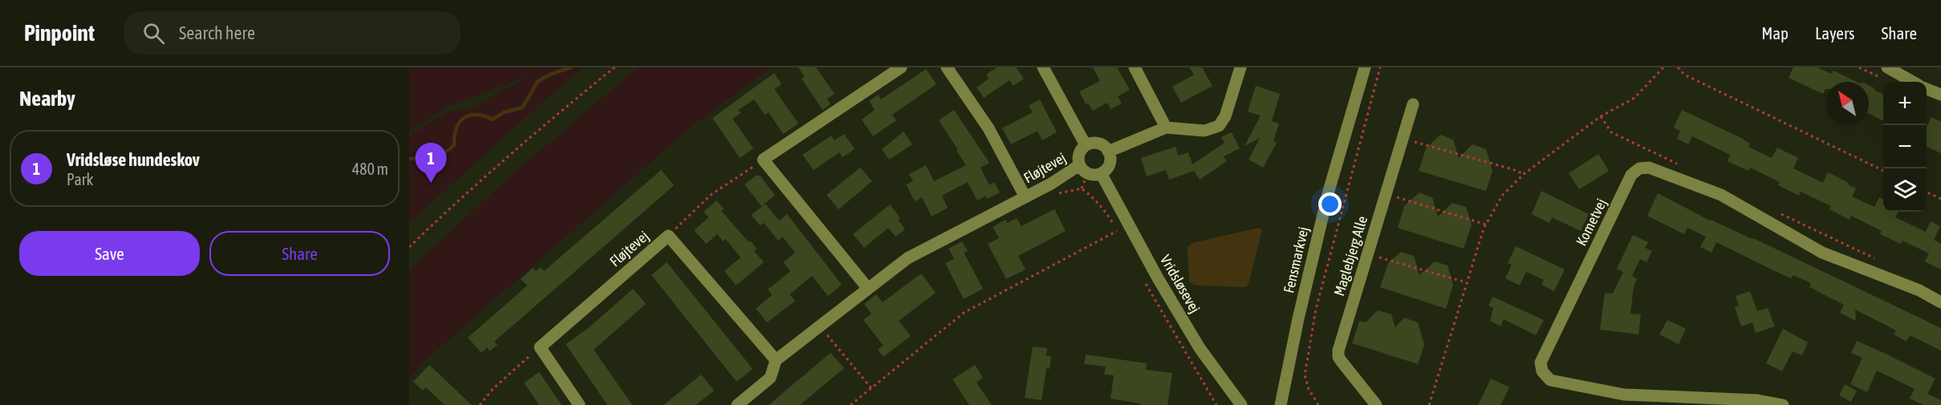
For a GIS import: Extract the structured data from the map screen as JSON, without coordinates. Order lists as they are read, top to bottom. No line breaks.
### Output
{"streets":{"street":["Fløjtevej","Kometvej","Maglebjerg Alle","Fensmarkvej","Vridsløsevej"]},"crossings":[["Fløjtevej","Vridsløsevej"]],"north":"top left","page":{"header":"Pinpoint","search":"Search here","nav":["Map","Layers","Share"],"heading":"Nearby","map_buttons":["+","−"],"list":[{"mark":"1","name":"Vridsløse hundeskov","note":"Park","value":"480 m"}],"pins":"1","buttons":["Save","Share"]}}
